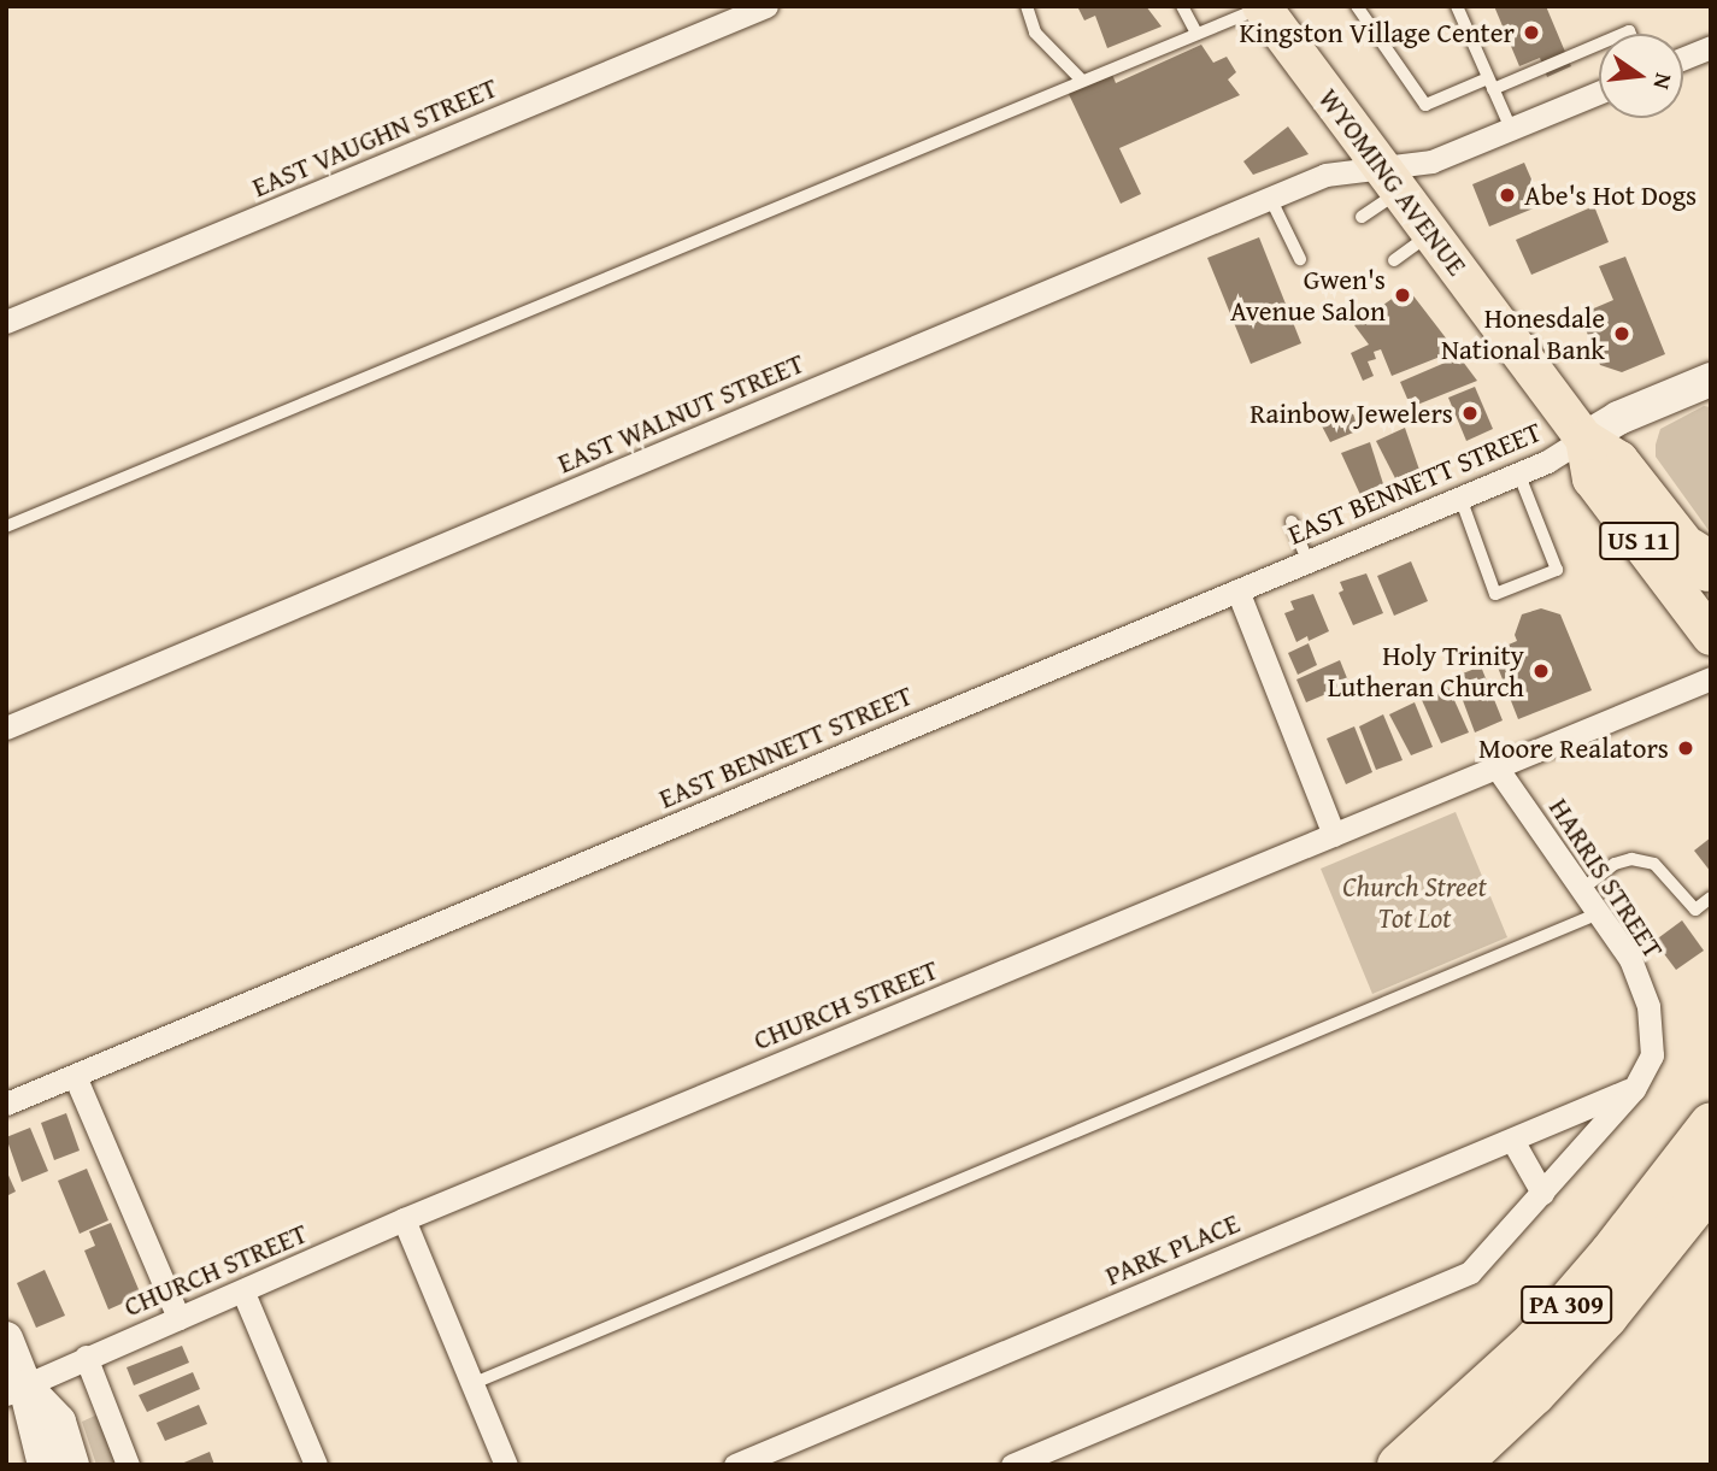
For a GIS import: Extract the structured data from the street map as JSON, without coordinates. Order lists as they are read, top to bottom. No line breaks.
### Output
{"streets":{"highway":["PA 309"],"main road":["WYOMING AVENUE","US 11"],"street":["EAST VAUGHN STREET","EAST WALNUT STREET","EAST BENNETT STREET","HARRIS STREET","CHURCH STREET","PARK PLACE"]},"crossings":[["WYOMING AVENUE","EAST WALNUT STREET"],["WYOMING AVENUE","EAST BENNETT STREET"],["HARRIS STREET","CHURCH STREET"],["HARRIS STREET","PARK PLACE"]],"parks":["Church Street Tot Lot"],"places":["Kingston Village Center","Abe's Hot Dogs","Gwen's Avenue Salon","Honesdale National Bank","Rainbow Jewelers","Holy Trinity Lutheran Church","Moore Realators"],"north":"right"}
